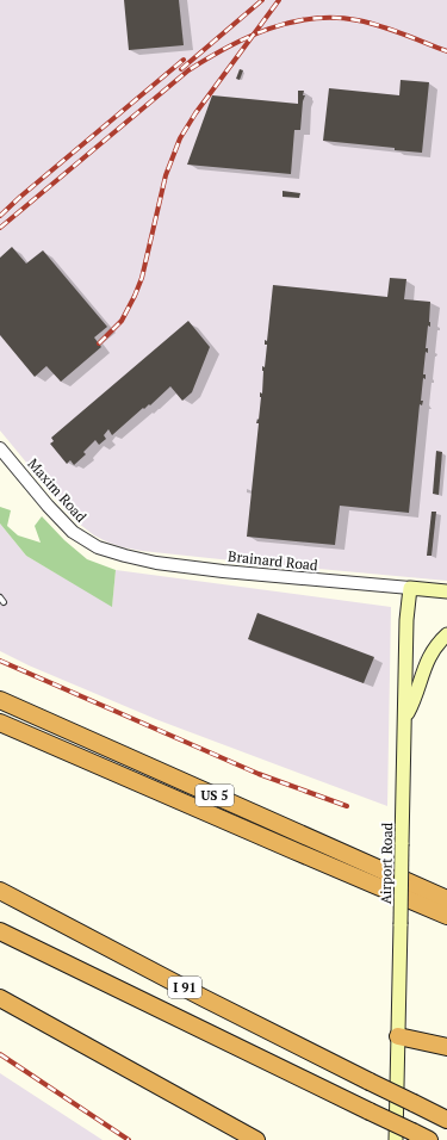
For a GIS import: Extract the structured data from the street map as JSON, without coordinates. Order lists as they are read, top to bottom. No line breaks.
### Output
{"streets":{"highway":["US 5","I 91"],"main road":["Brainard Road","Airport Road"],"street":["Maxim Road"]},"crossings":[["Maxim Road","Brainard Road"],["Brainard Road","Airport Road"]]}
